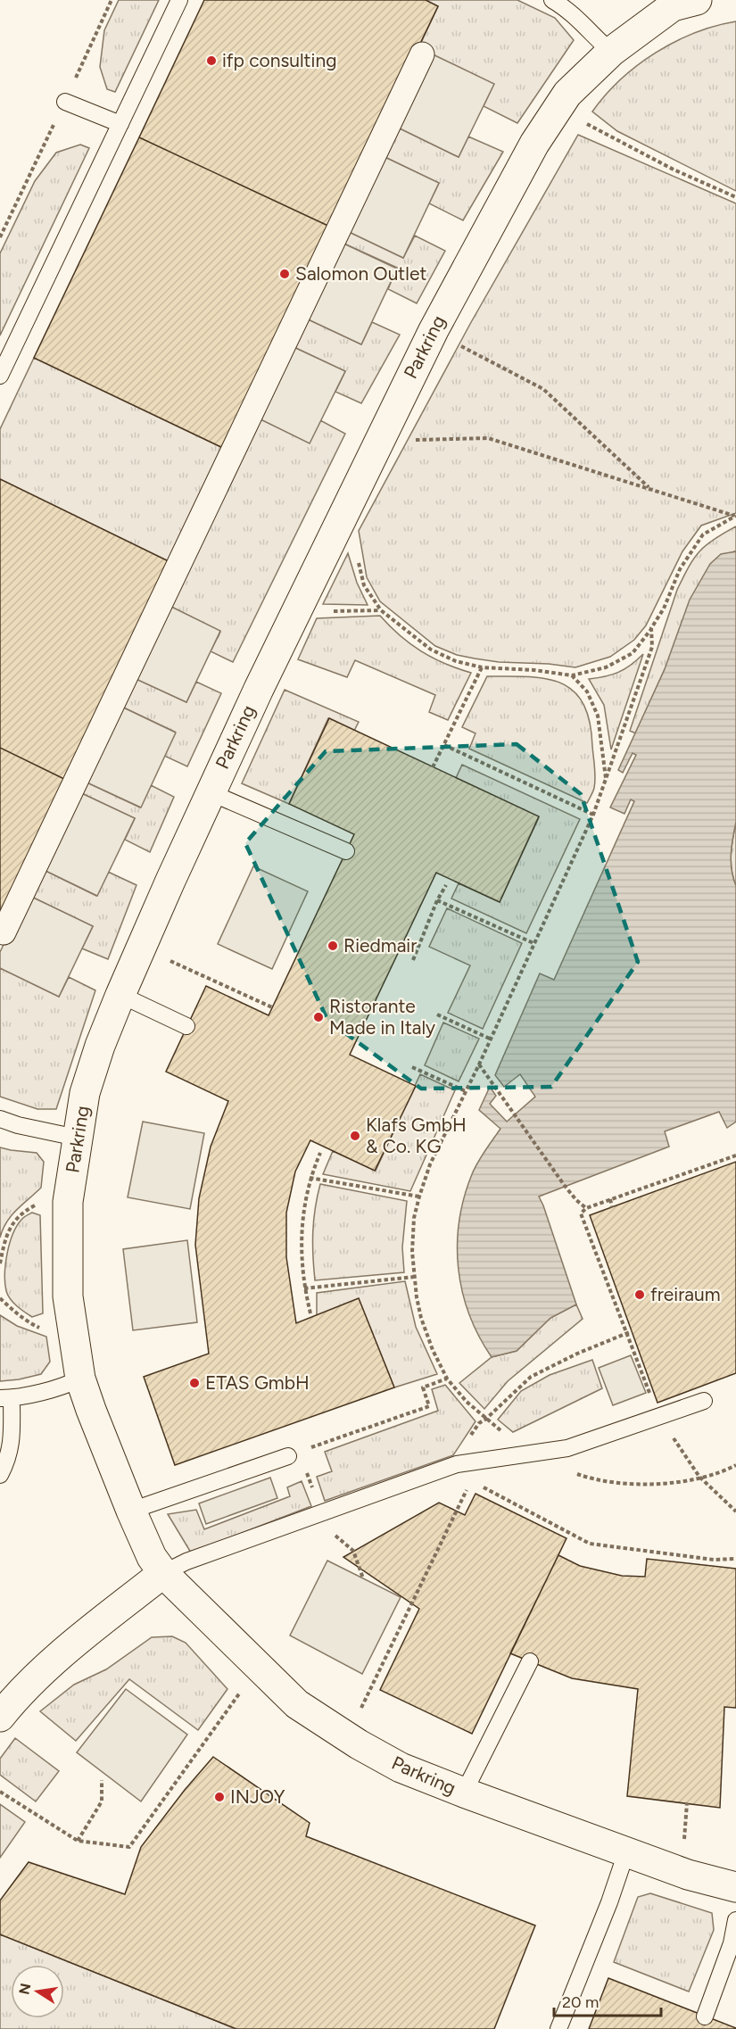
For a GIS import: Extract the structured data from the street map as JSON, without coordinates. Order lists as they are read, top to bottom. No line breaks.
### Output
{"streets":{"street":["Parkring"]},"places":["ifp consulting","Salomon Outlet","Riedmair","Ristorante Made in Italy","Klafs GmbH & Co. KG","freiraum","ETAS GmbH","INJOY"],"scale_bar":"20 m","north":"left"}
